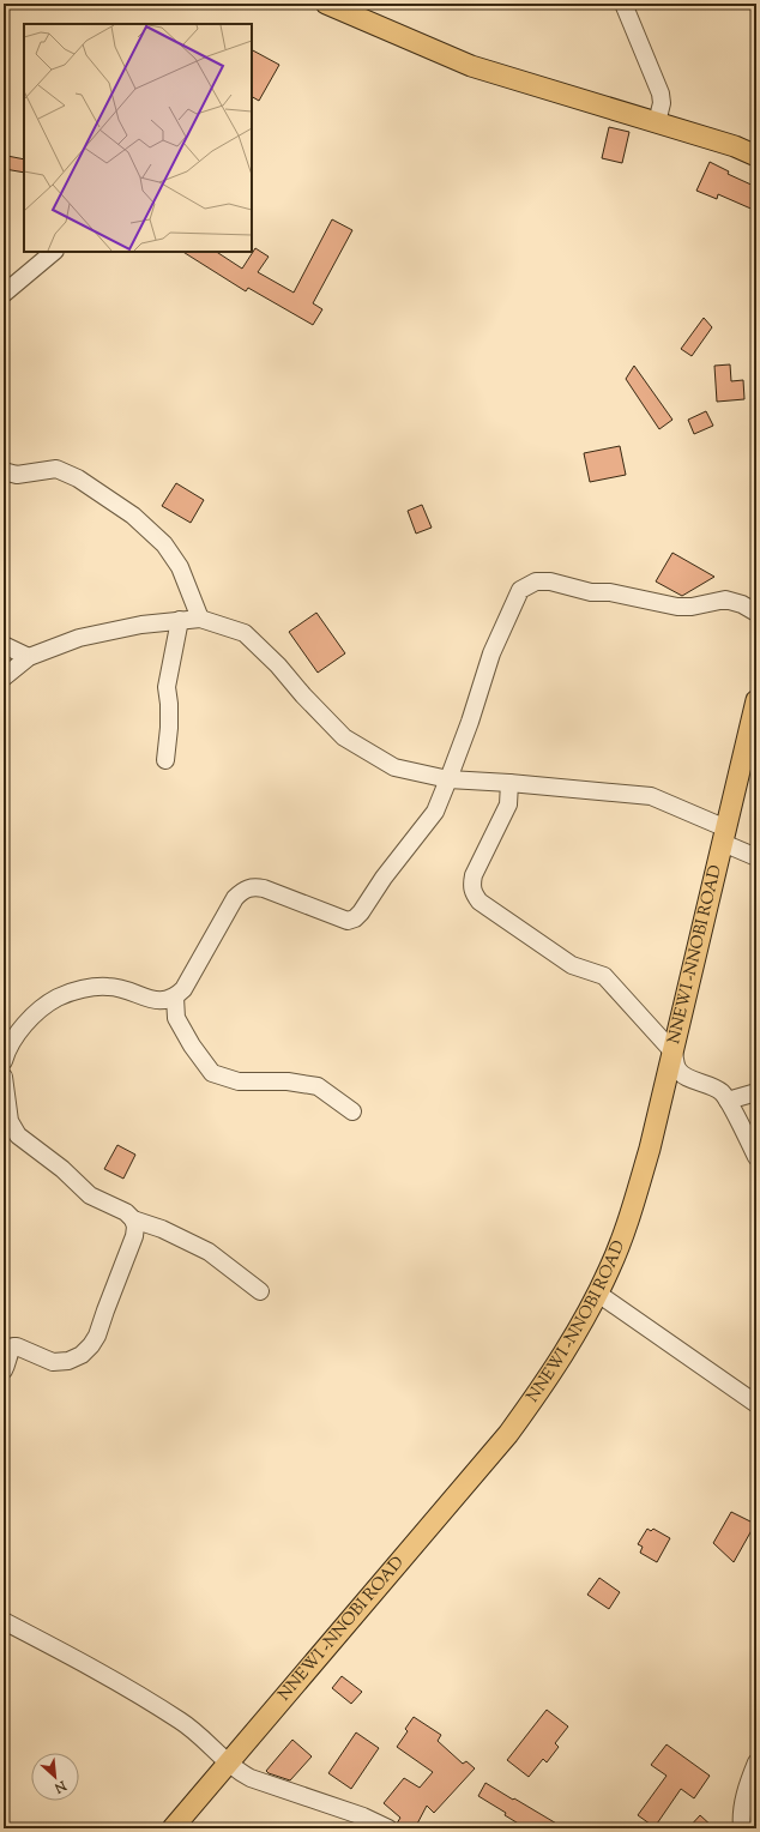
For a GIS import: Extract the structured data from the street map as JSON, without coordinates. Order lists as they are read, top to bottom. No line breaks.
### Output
{"streets":{"main road":["NNEWI -NNOBI ROAD"]},"north":"bottom right"}
